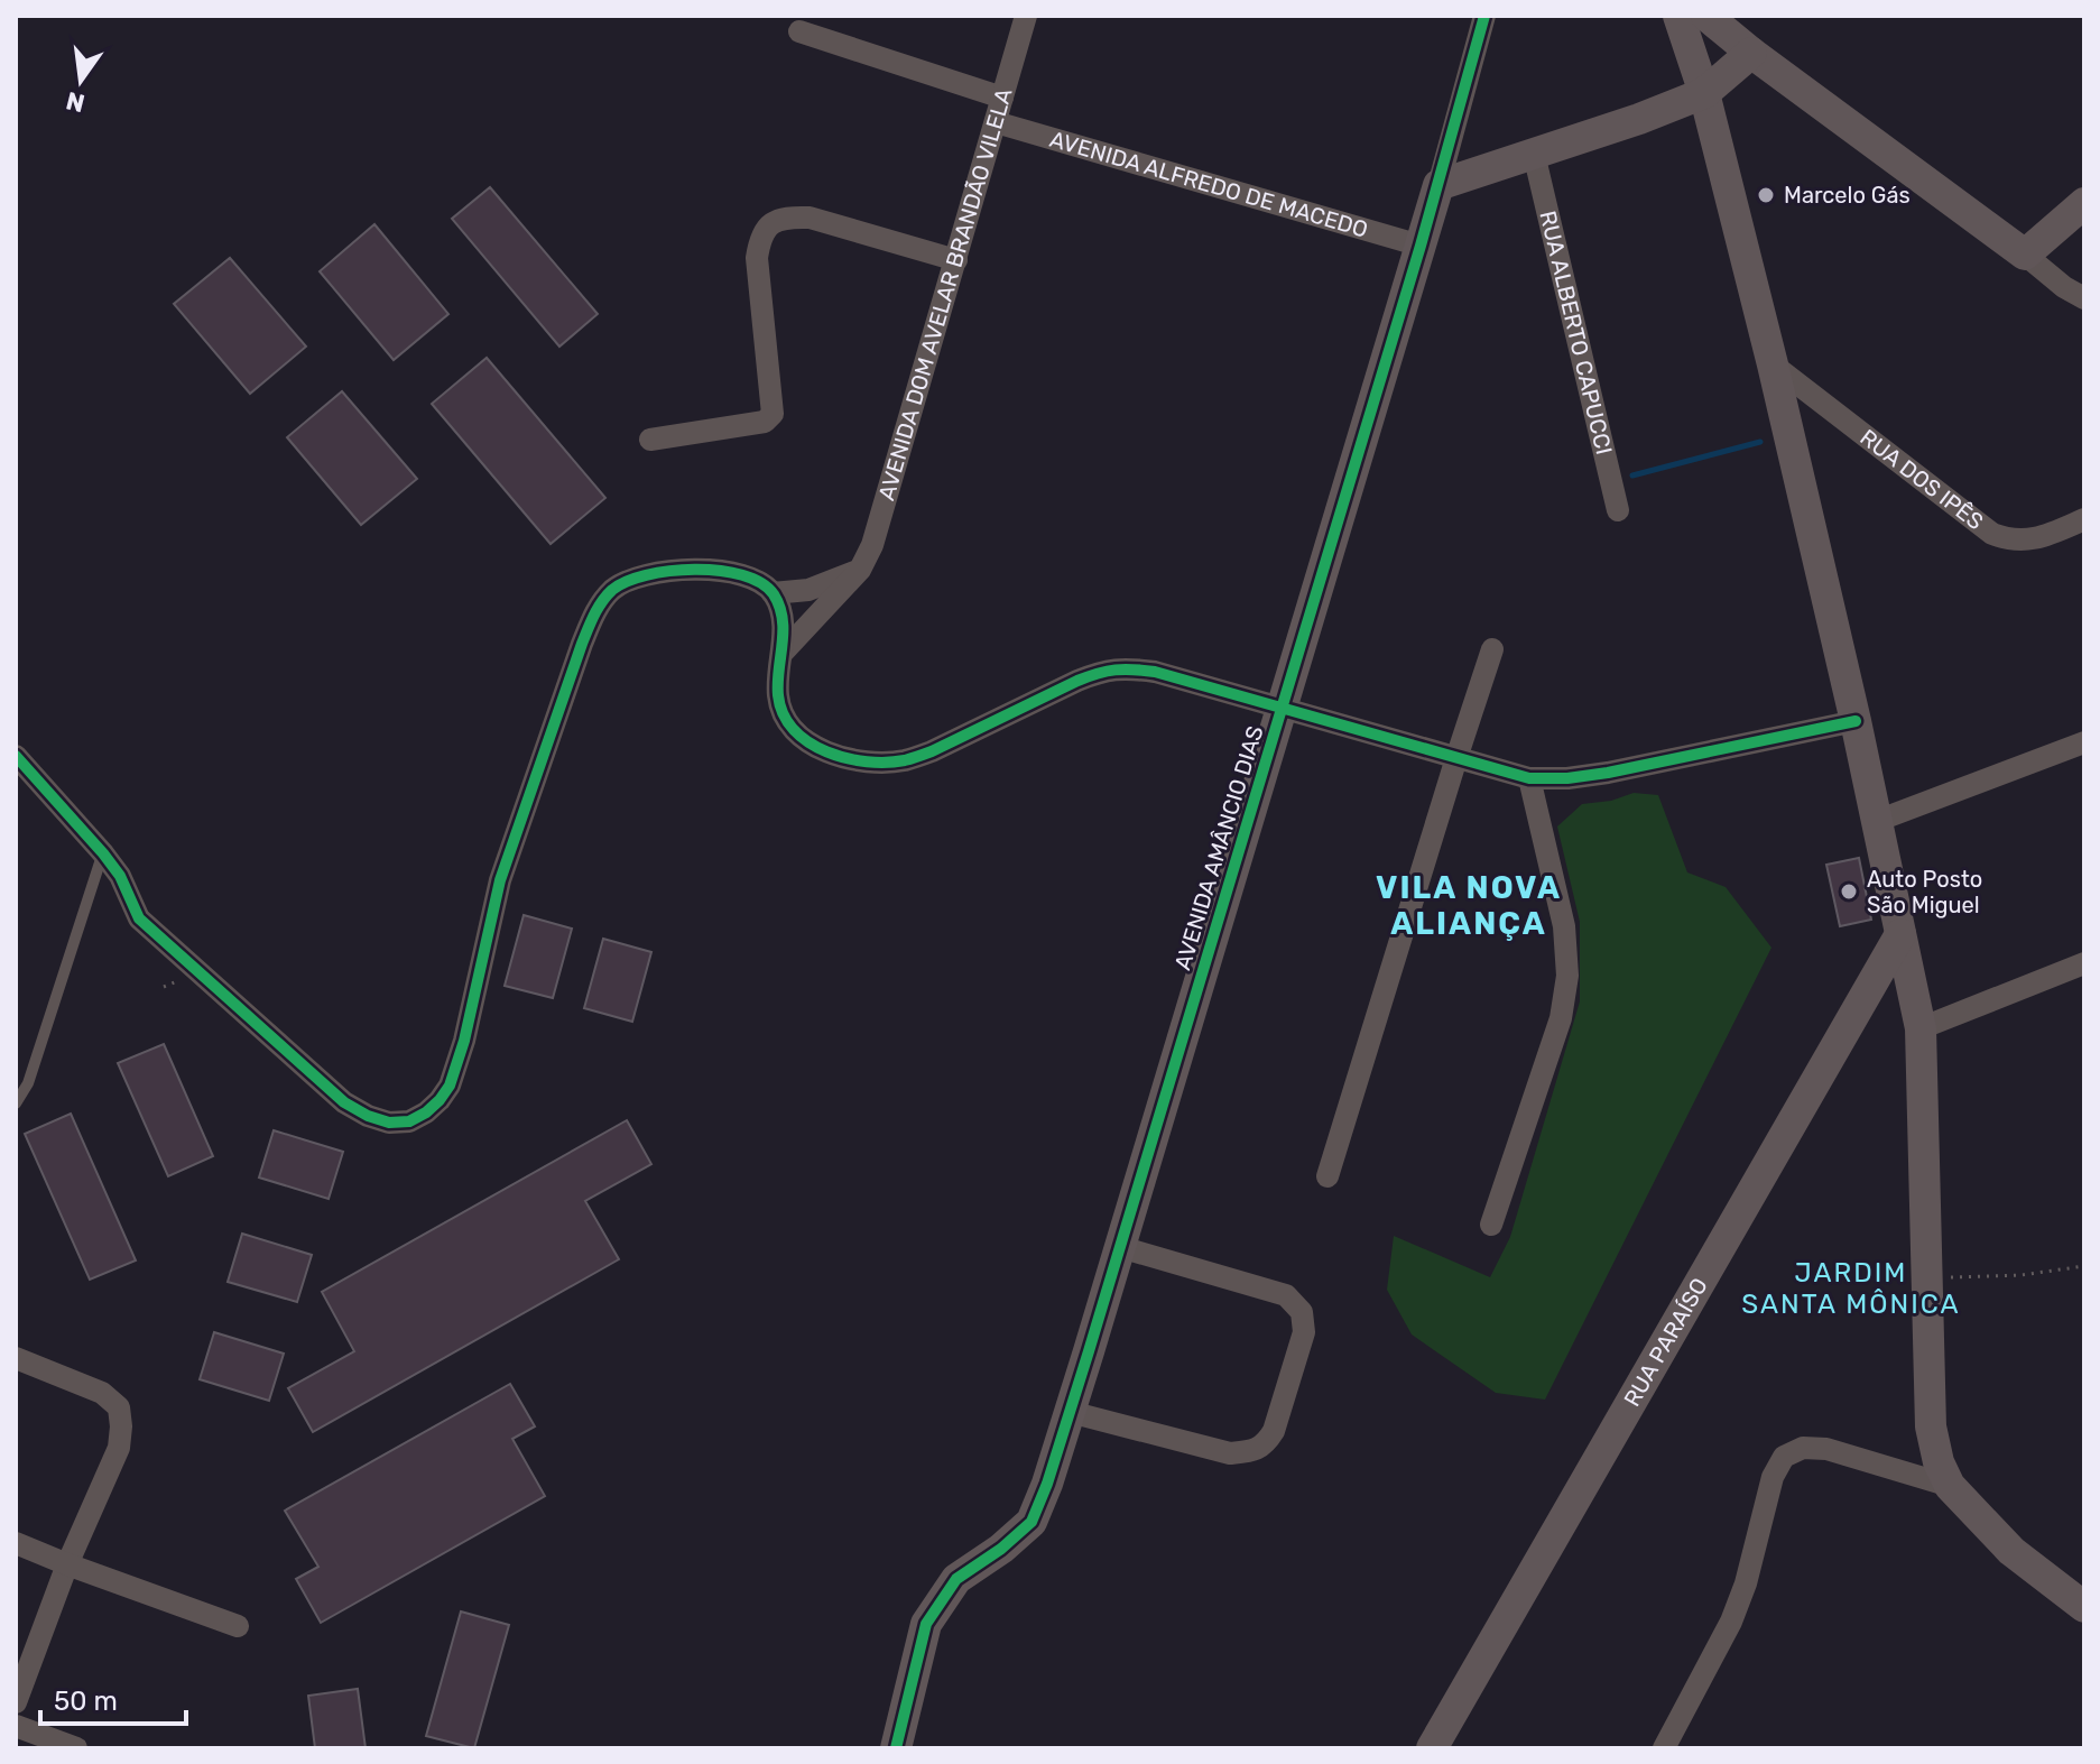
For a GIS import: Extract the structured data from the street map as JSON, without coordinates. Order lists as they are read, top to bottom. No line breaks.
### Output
{"streets":{"street":["AVENIDA ALFREDO DE MACEDO","AVENIDA DOM AVELAR BRANDÃO VILELA","RUA ALBERTO CAPUCCI","RUA DOS IPÊS","AVENIDA AMÂNCIO DIAS","RUA PARAÍSO"]},"crossings":[["AVENIDA ALFREDO DE MACEDO","AVENIDA DOM AVELAR BRANDÃO VILELA"],["AVENIDA ALFREDO DE MACEDO","AVENIDA AMÂNCIO DIAS"]],"districts":["VILA NOVA ALIANÇA","JARDIM SANTA MÔNICA"],"places":["Marcelo Gás","Auto Posto São Miguel"],"scale_bar":"50 m","north":"bottom"}
